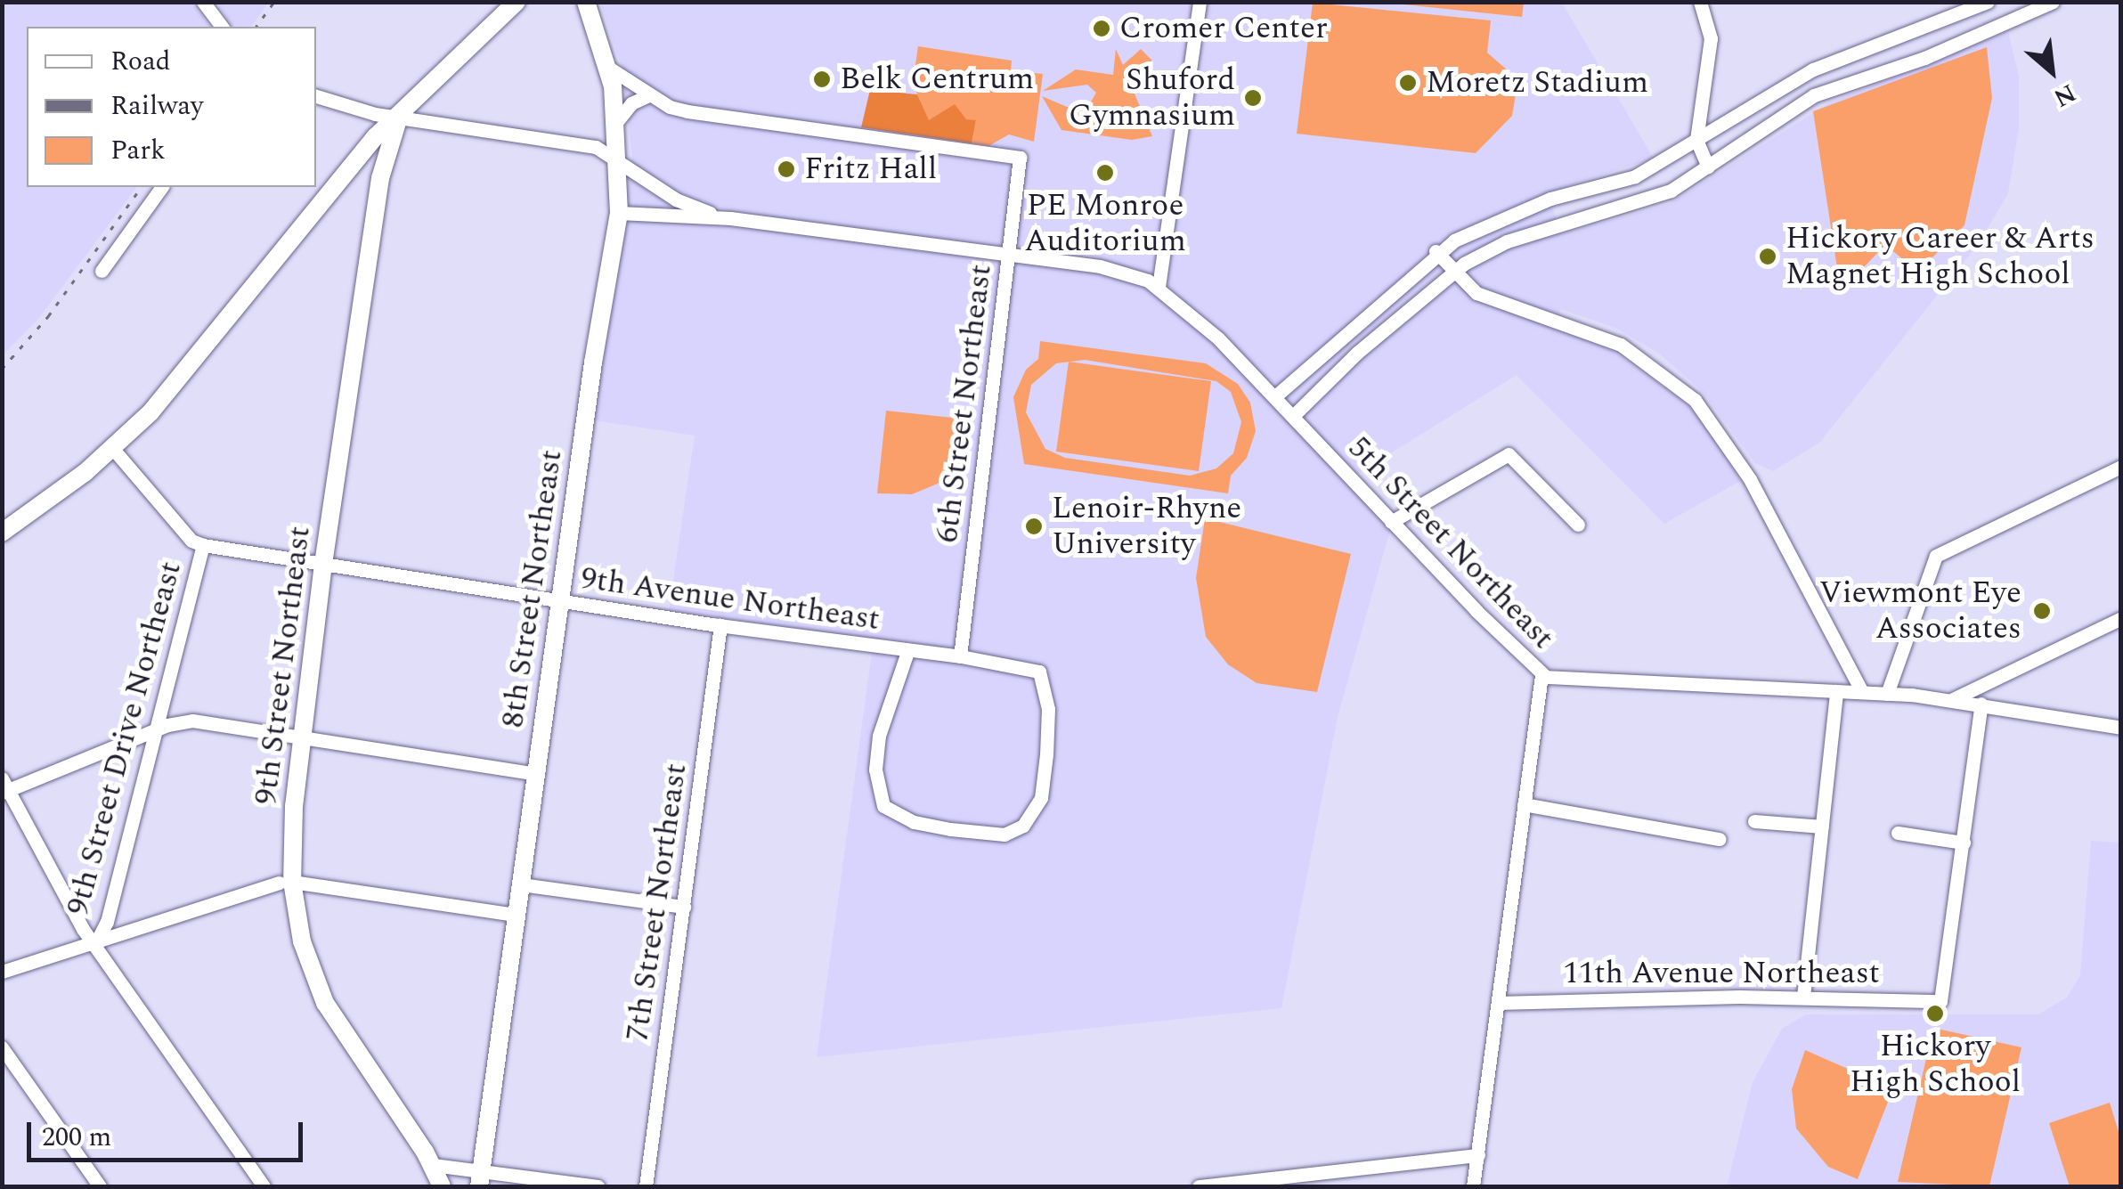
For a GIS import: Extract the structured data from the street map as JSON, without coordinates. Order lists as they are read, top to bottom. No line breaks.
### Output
{"streets":{"main road":["8th Street Northeast","9th Street Northeast"],"street":["6th Street Northeast","5th Street Northeast","9th Avenue Northeast","9th Street Drive Northeast","7th Street Northeast","11th Avenue Northeast"]},"crossings":[["6th Street Northeast","9th Avenue Northeast"],["5th Street Northeast","11th Avenue Northeast"],["8th Street Northeast","9th Avenue Northeast"],["9th Avenue Northeast","9th Street Northeast"],["9th Avenue Northeast","9th Street Drive Northeast"],["9th Avenue Northeast","7th Street Northeast"]],"places":["Cromer Center","Belk Centrum","Moretz Stadium","Shuford Gymnasium","Fritz Hall","PE Monroe Auditorium","Hickory Career & Arts Magnet High School","Lenoir-Rhyne University","Viewmont Eye Associates","Hickory High School"],"legend":["Road","Railway","Park"],"scale_bar":"200 m","north":"bottom right"}
